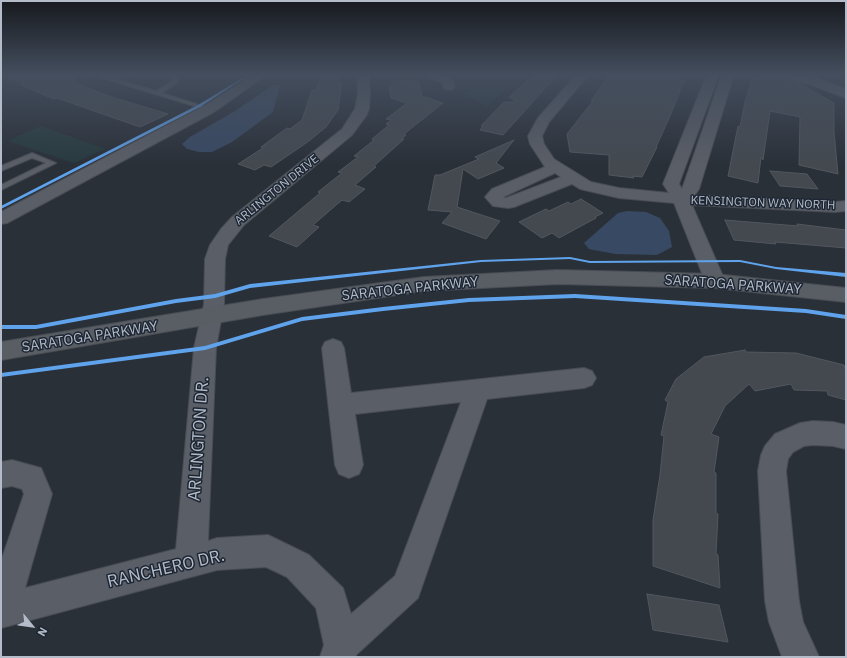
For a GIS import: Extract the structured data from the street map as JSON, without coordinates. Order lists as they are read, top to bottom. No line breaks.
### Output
{"streets":{"street":["ARLINGTON DRIVE","KENSINGTON WAY NORTH","SARATOGA PARKWAY","ARLINGTON DR.","RANCHERO DR."]},"crossings":[["ARLINGTON DRIVE","SARATOGA PARKWAY"],["ARLINGTON DRIVE","ARLINGTON DR."],["SARATOGA PARKWAY","ARLINGTON DR."],["ARLINGTON DR.","RANCHERO DR."]],"north":"bottom right"}
